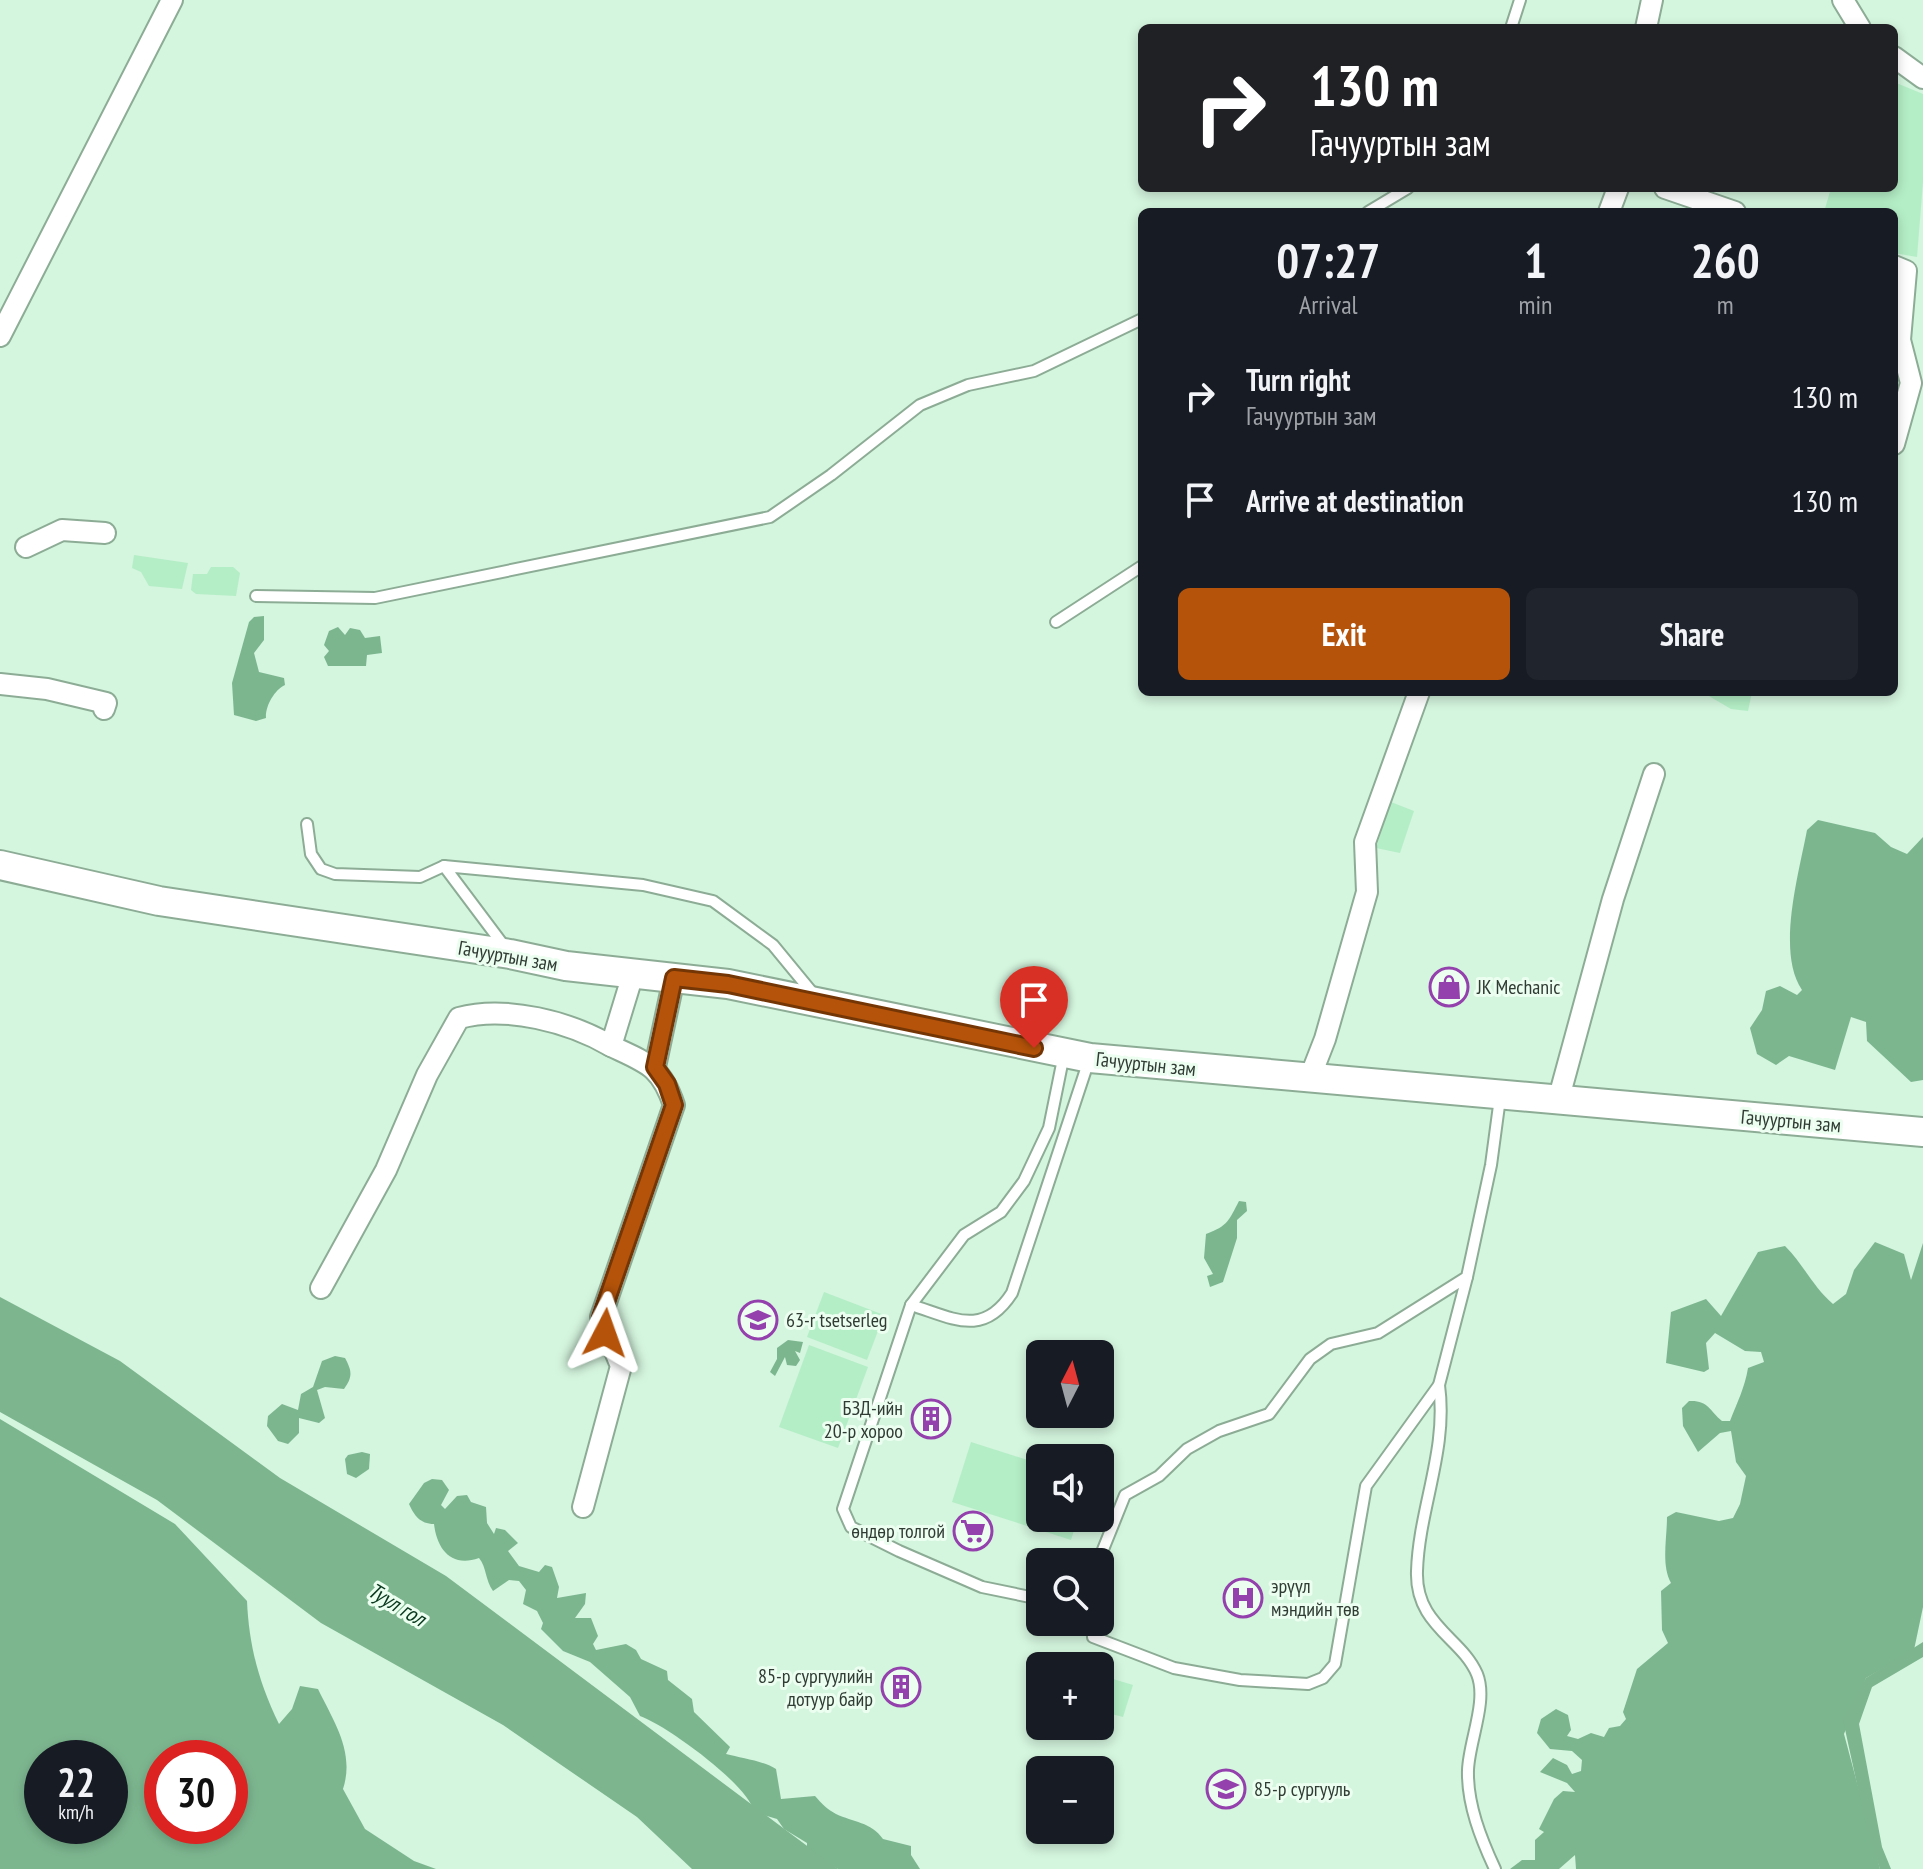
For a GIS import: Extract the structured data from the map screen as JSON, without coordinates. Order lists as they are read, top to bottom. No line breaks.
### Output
{"streets":{"main road":["Гачууртын зам"]},"water":["Туул гол"],"places":{"shop":["JK Mechanic"],"school or university":["63-r tsetserleg","85-р сургууль"],"building":["БЗД-ийн 20-р хороо","85-р сургуулийн дотуур байр"],"supermarket":["өндөр толгой"],"hospital":["эрүүл мэндийн төв"]},"north":"top","page":{"turn":["130 m","Гачууртын зам"],"eta":["07:27","Arrival","1","min","260","m"],"list":[{"name":"Turn right","note":"Гачууртын зам","value":"130 m"},{"name":"Arrive at destination","value":"130 m"}],"buttons":["Exit","Share"],"map_buttons":["+","−"],"speed":"22 km/h","limit":"30"}}
